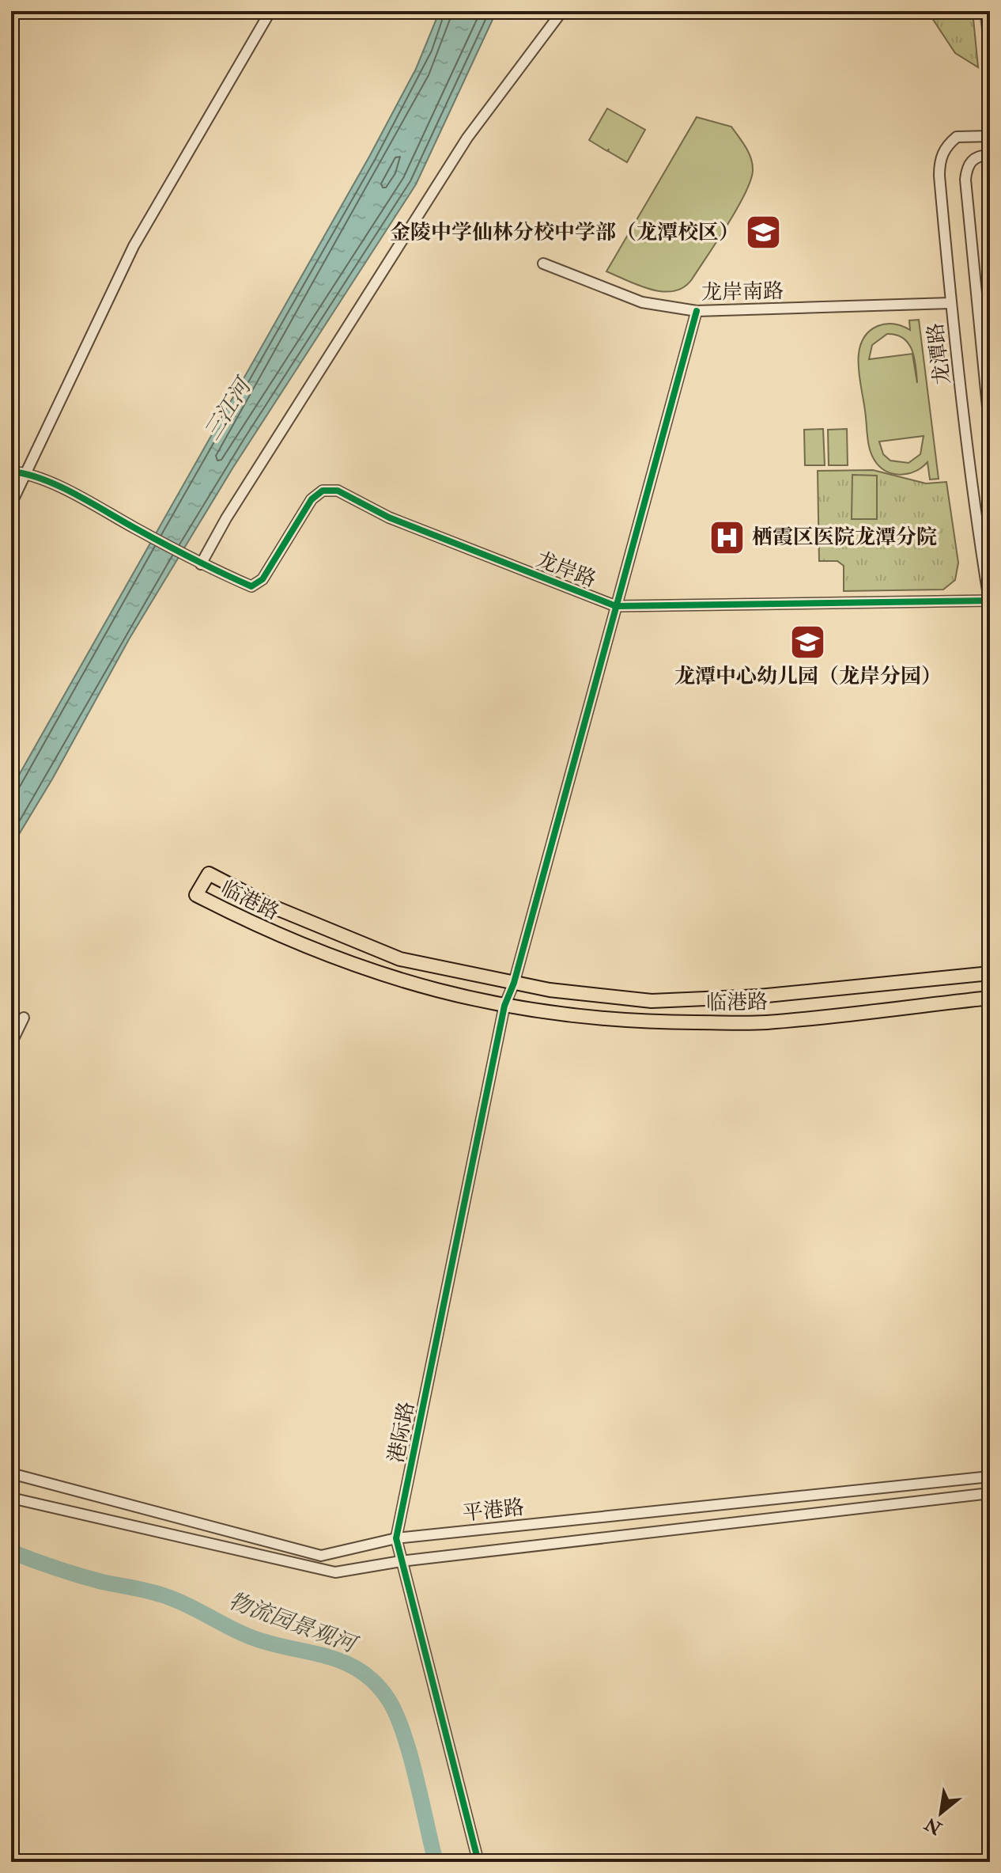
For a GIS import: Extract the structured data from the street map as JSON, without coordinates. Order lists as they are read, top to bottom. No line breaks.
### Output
{"streets":{"main road":["临港路"],"street":["龙岸南路","龙潭路","龙岸路","港际路","平港路"]},"crossings":[["龙岸南路","龙潭路"],["龙岸南路","港际路"],["龙潭路","龙岸路"],["龙岸路","港际路"],["临港路","港际路"],["港际路","平港路"]],"water":["三江河","物流园景观河"],"places":{"school or university":["金陵中学仙林分校中学部（龙潭校区）","龙潭中心幼儿园（龙岸分园）"],"hospital":["栖霞区医院龙潭分院"]},"north":"bottom left"}
